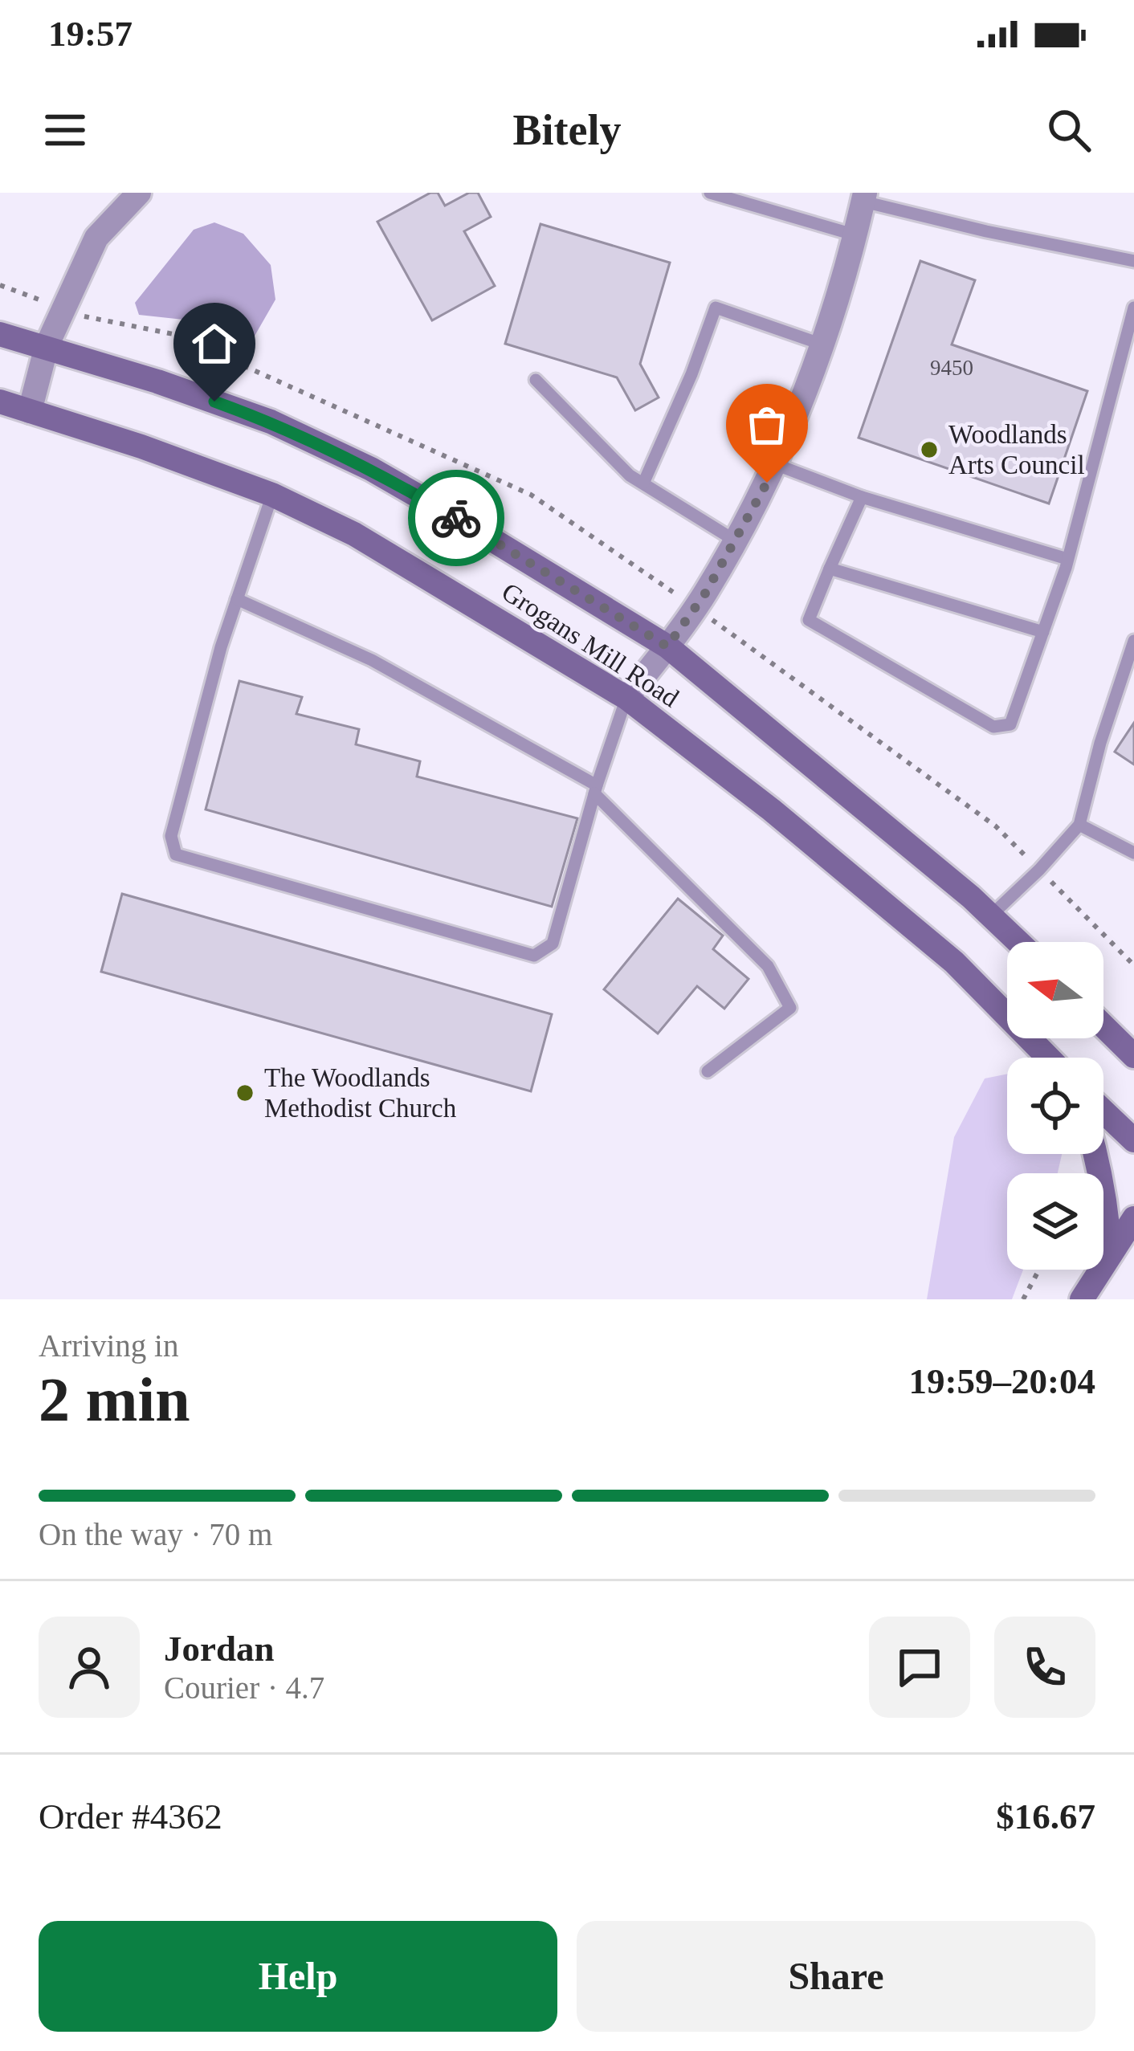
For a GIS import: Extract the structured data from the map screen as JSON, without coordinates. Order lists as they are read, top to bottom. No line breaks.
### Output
{"streets":{"main road":["Grogans Mill Road"]},"places":["Woodlands Arts Council","The Woodlands Methodist Church"],"house_numbers":["9450"],"north":"left","page":{"status":"19:57","header":"Bitely","heading":["2 min","Arriving in","19:59–20:04"],"panel":["Jordan","Courier · 4.7","Order #4362","$16.67"],"bar":"On the way · 70 m","buttons":["Help","Share"]}}
